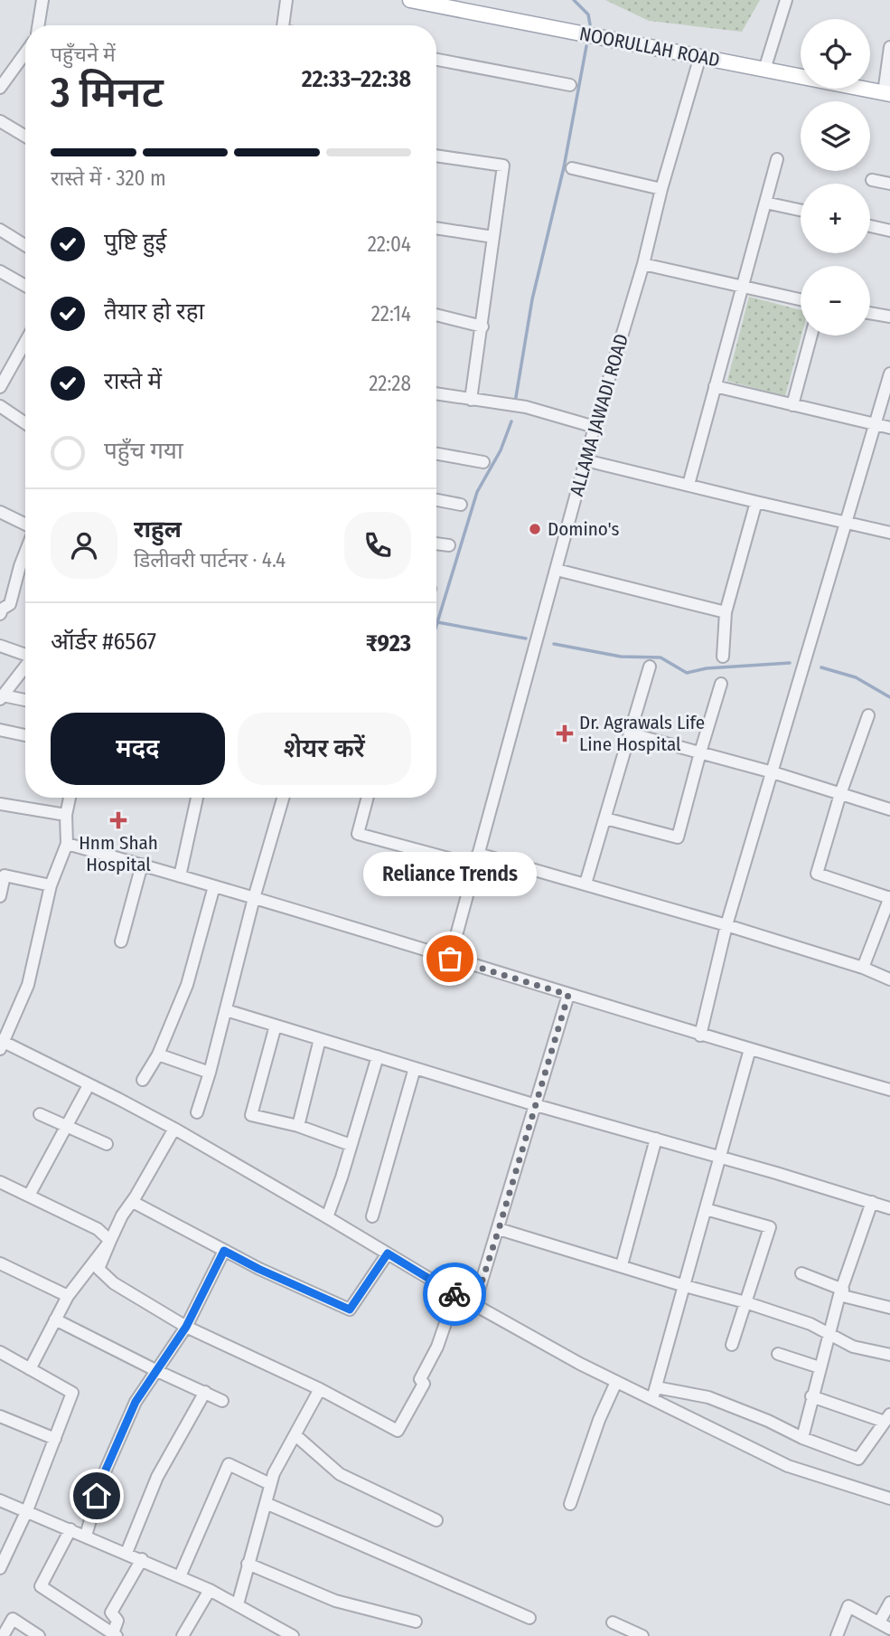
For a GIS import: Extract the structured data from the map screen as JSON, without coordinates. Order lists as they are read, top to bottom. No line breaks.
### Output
{"streets":{"main road":["NOORULLAH ROAD"],"street":["ALLAMA JAWADI ROAD"]},"crossings":[["NOORULLAH ROAD","ALLAMA JAWADI ROAD"]],"places":{"other":["Domino's","Reliance Trends"],"health":["Dr. Agrawals Life Line Hospital","Hnm Shah Hospital"]},"page":{"map_buttons":["+","−"],"heading":["3 मिनट","पहुँचने में","22:33–22:38"],"panel":["राहुल","डिलीवरी पार्टनर · 4.4","ऑर्डर #6567","₹923"],"bar":"रास्ते में · 320 m","list":[["पुष्टि हुई","22:04"],["तैयार हो रहा","22:14"],["रास्ते में","22:28"],"पहुँच गया"],"buttons":["मदद","शेयर करें"],"bubble":"Reliance Trends"}}
